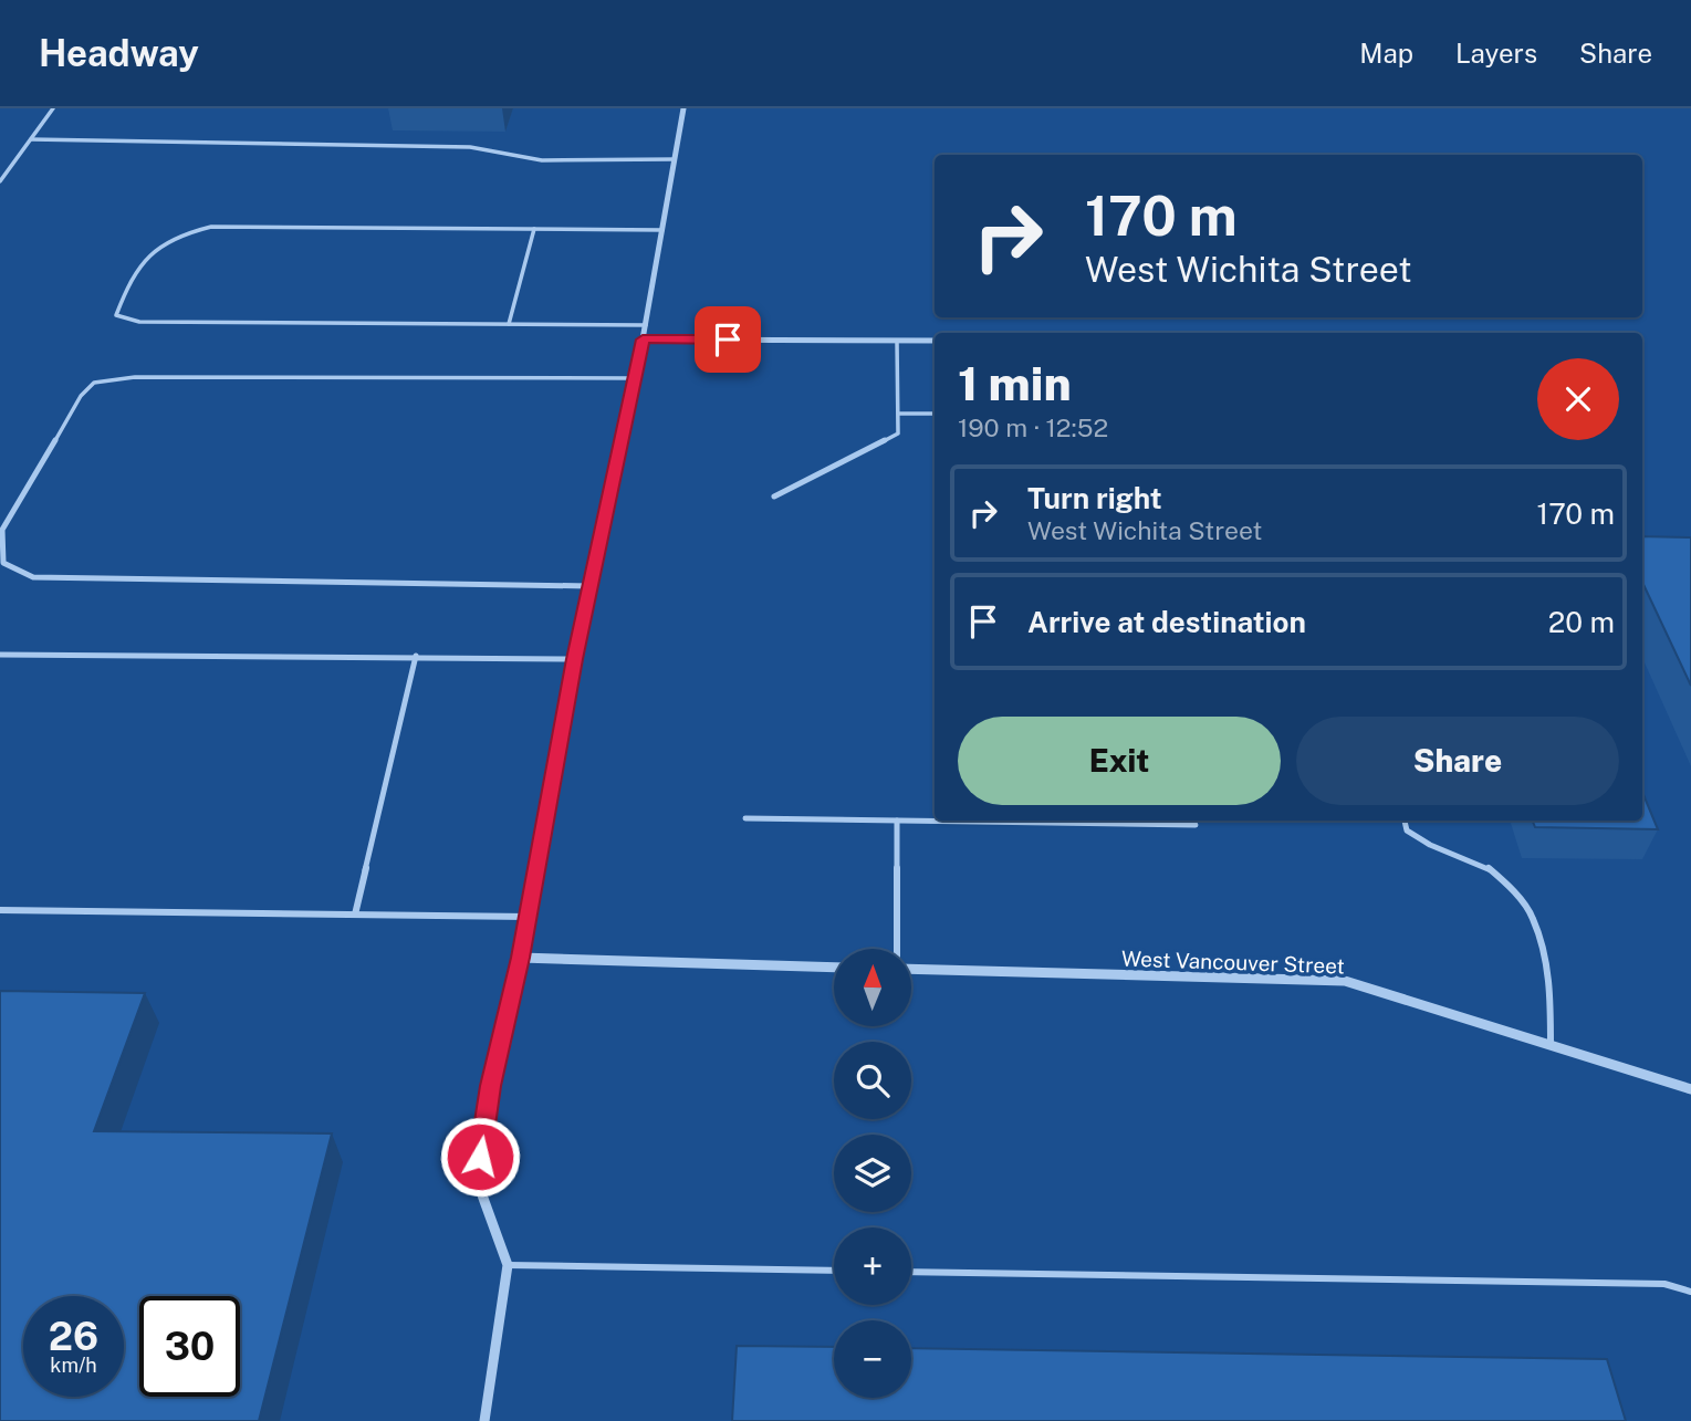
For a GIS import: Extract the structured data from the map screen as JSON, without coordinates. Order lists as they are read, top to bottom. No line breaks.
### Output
{"streets":{"street":["West Vancouver Street"]},"north":"top","page":{"header":"Headway","nav":["Map","Layers","Share"],"turn":["170 m","West Wichita Street"],"heading":["1 min","190 m · 12:52"],"list":[{"name":"Turn right","note":"West Wichita Street","value":"170 m"},{"name":"Arrive at destination","value":"20 m"}],"buttons":["Exit","Share"],"map_buttons":["+","−"],"speed":"26 km/h","limit":"30"}}
